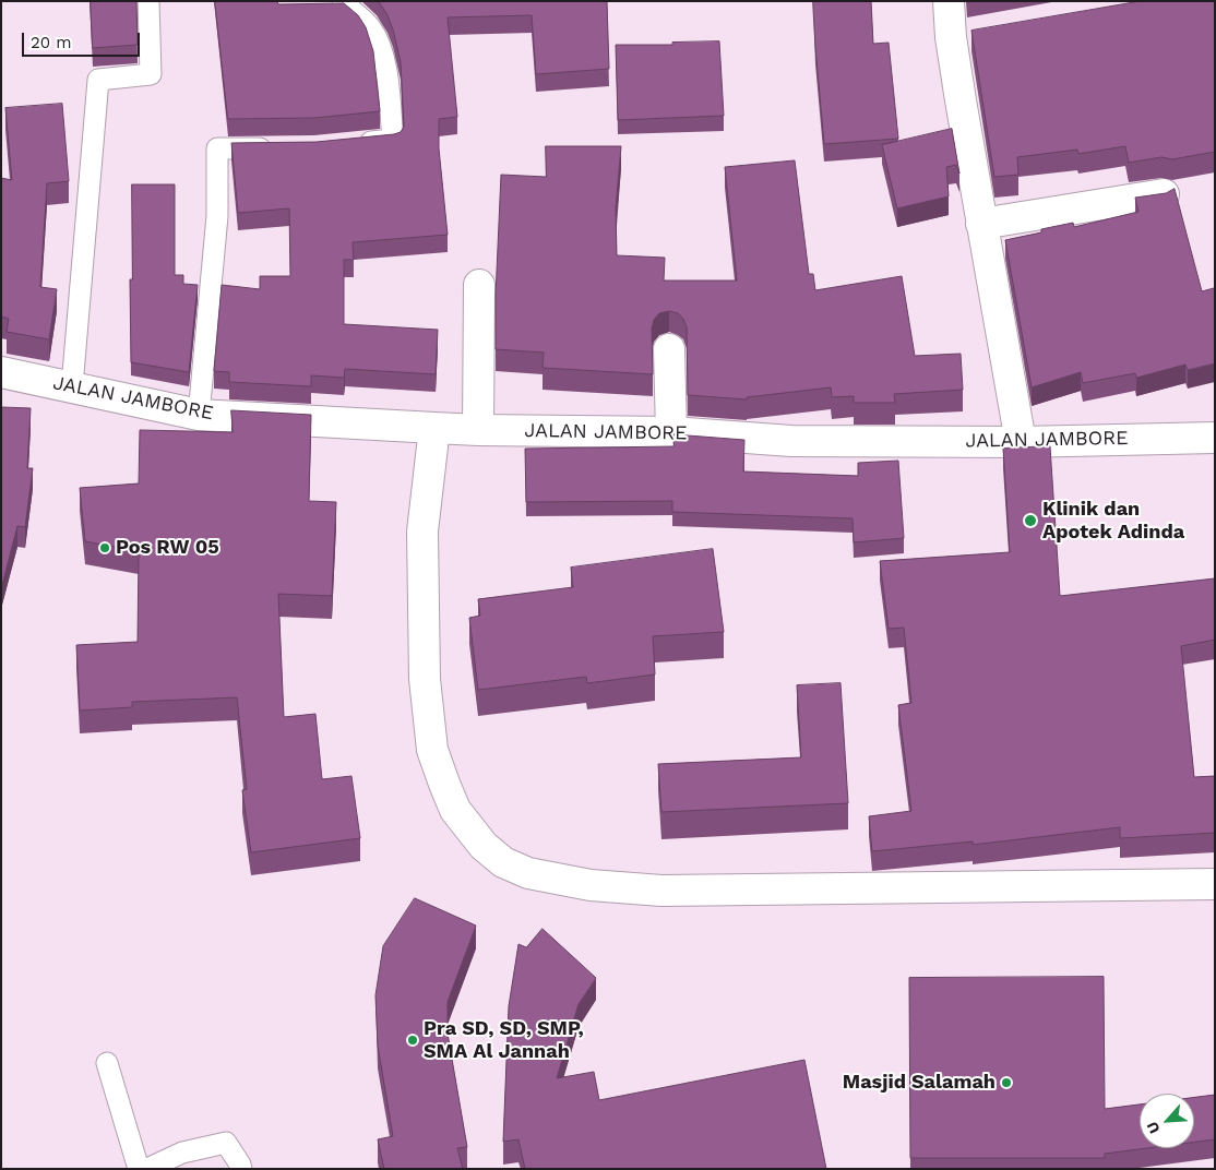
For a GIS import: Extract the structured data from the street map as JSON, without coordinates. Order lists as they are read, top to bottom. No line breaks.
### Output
{"streets":{"street":["JALAN JAMBORE"]},"places":["Klinik dan Apotek Adinda","Pos RW 05","Pra SD, SD, SMP, SMA Al Jannah","Masjid Salamah"],"scale_bar":"20 m","north":"bottom left"}
